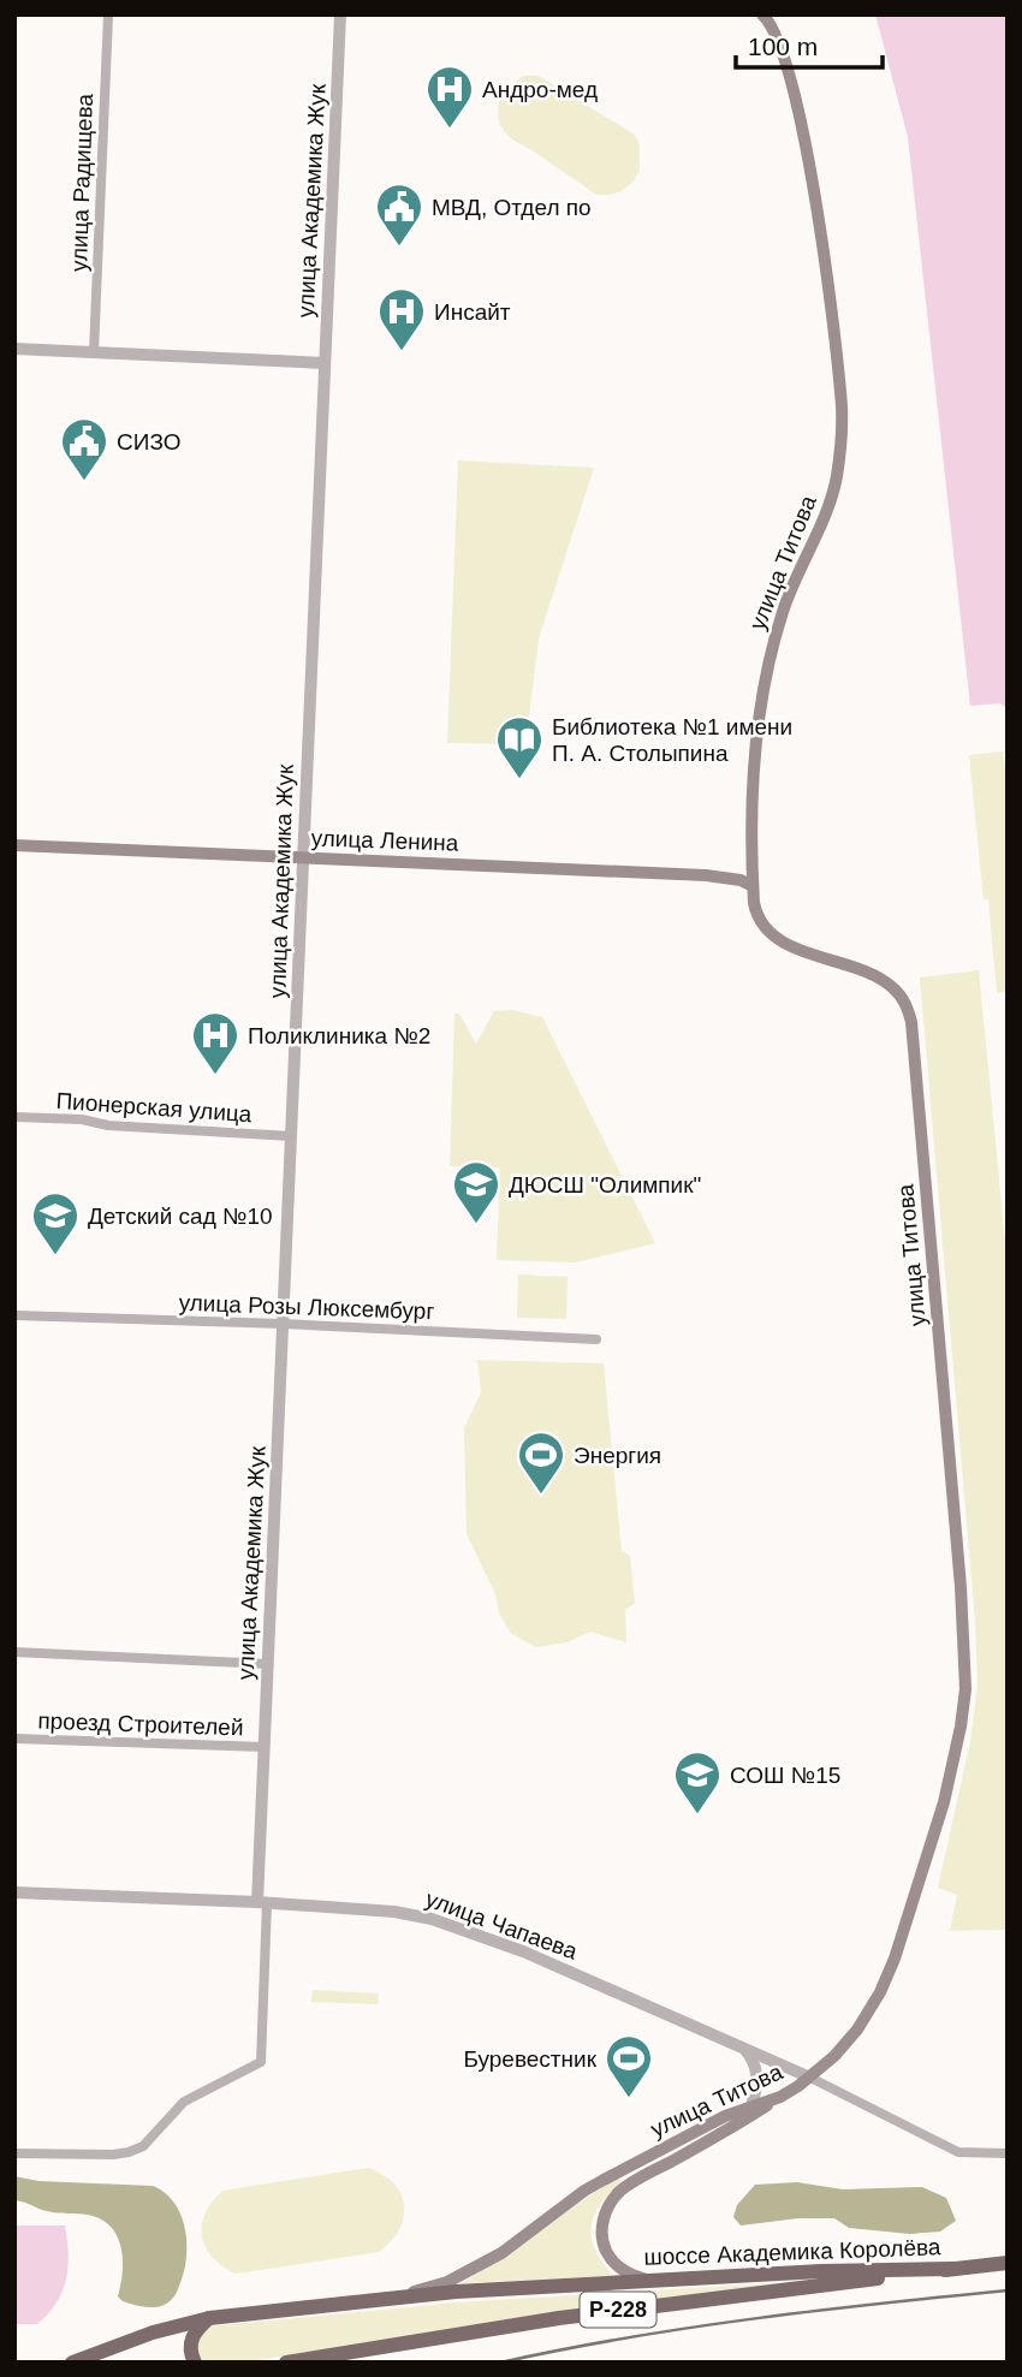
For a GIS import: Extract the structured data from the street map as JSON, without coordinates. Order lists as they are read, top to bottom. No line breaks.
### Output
{"streets":{"highway":["шоссе Академика Королёва","Р-228"],"main road":["улица Титова","улица Ленина"],"street":["улица Радищева","улица Академика Жук","Пионерская улица","улица Розы Люксембург","проезд Строителей","улица Чапаева"]},"crossings":[["улица Академика Жук","улица Ленина"],["улица Академика Жук","Пионерская улица"],["улица Академика Жук","улица Розы Люксембург"],["улица Академика Жук","проезд Строителей"],["улица Академика Жук","улица Чапаева"],["улица Титова","улица Ленина"],["улица Титова","улица Чапаева"],["улица Титова","шоссе Академика Королёва"],["шоссе Академика Королёва","Р-228"]],"places":{"hospital":["Андро-мед","Инсайт","Поликлиника №2"],"public building":["МВД, Отдел по","СИЗО"],"library":["Библиотека №1 имени П. А. Столыпина"],"school or university":["ДЮСШ \"Олимпик\"","Детский сад №10","СОШ №15"],"sports":["Энергия","Буревестник"]},"scale_bar":"100 m"}
